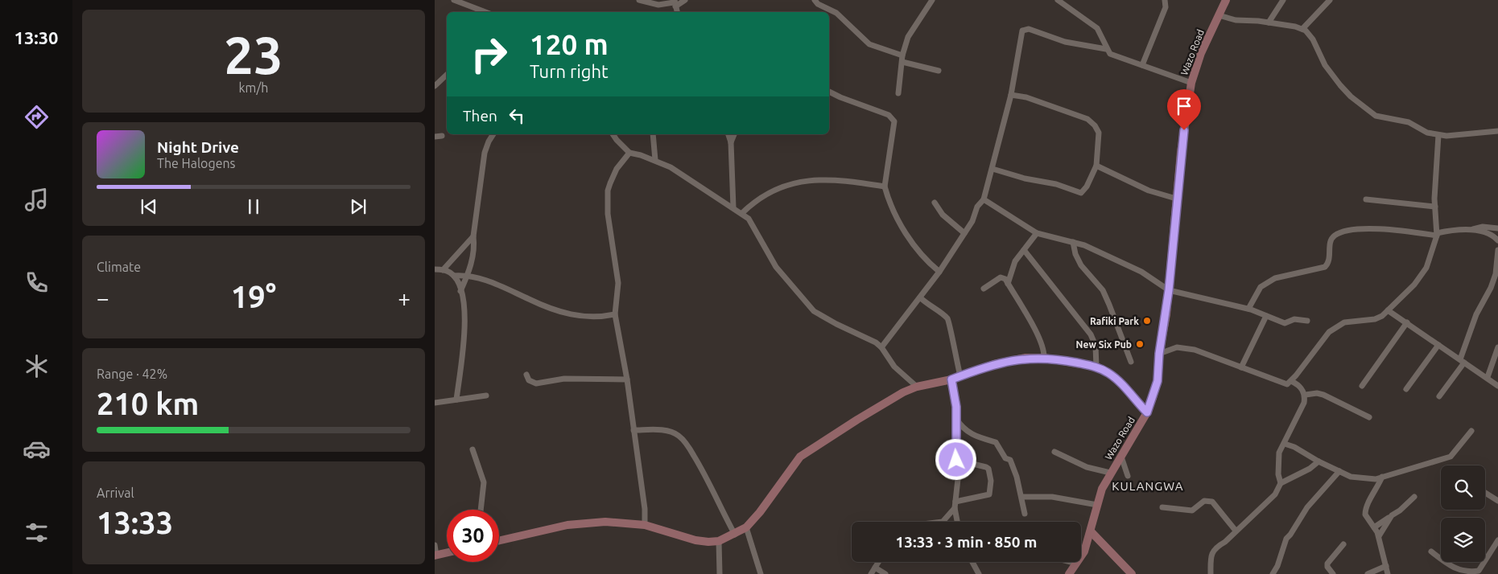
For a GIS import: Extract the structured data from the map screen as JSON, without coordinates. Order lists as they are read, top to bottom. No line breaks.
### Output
{"streets":{"street":["Wazo Road"]},"districts":["KULANGWA"],"places":["Rafiki Park","New Six Pub"],"page":{"tabs":"13:30","tile":[["23","km/h"],"Climate",["Range · 42%","210 km"],["Arrival","13:33"]],"turn":["120 m","Turn right"],"then":"Then","song":["Night Drive","The Halogens"],"heat":["−","19°","+"],"limit":"30","trip":"13:33 · 3 min · 850 m"}}
